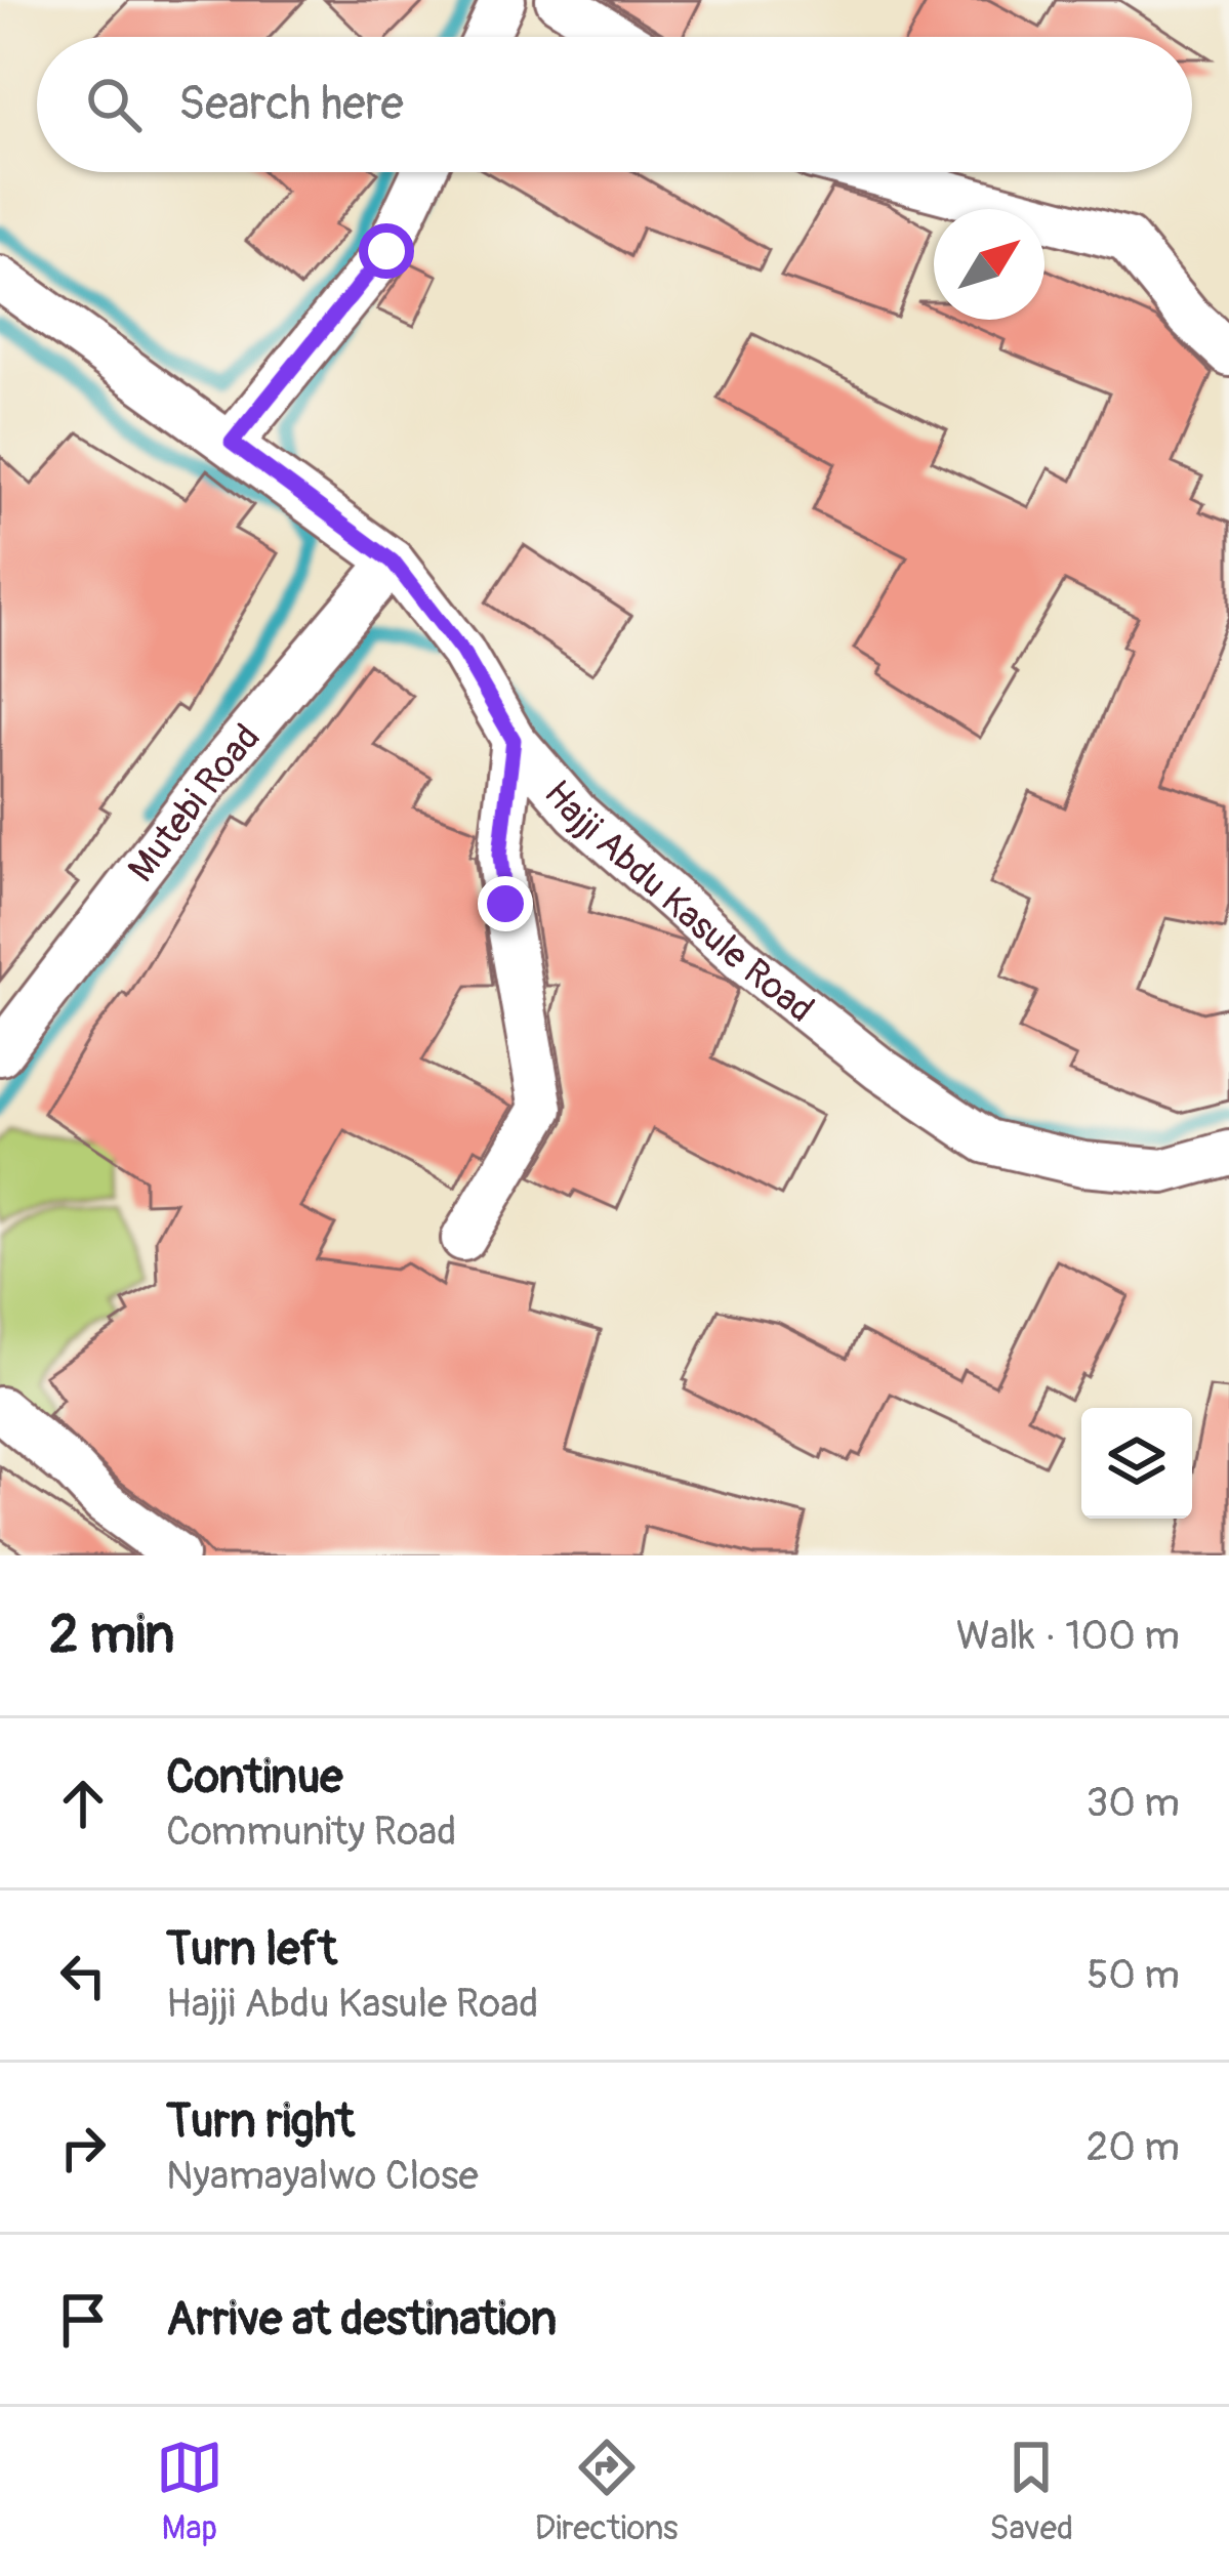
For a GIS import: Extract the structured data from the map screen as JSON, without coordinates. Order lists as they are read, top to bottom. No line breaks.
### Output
{"streets":{"street":["Mutebi Road","Hajji Abdu Kasule Road"]},"crossings":[["Mutebi Road","Hajji Abdu Kasule Road"]],"north":"top right","page":{"search":"Search here","heading":["2 min","Walk · 100 m"],"list":[["Continue","Community Road","30 m"],["Turn left","Hajji Abdu Kasule Road","50 m"],["Turn right","Nyamayalwo Close","20 m"],"Arrive at destination"],"nav":["Map","Directions","Saved"]}}
